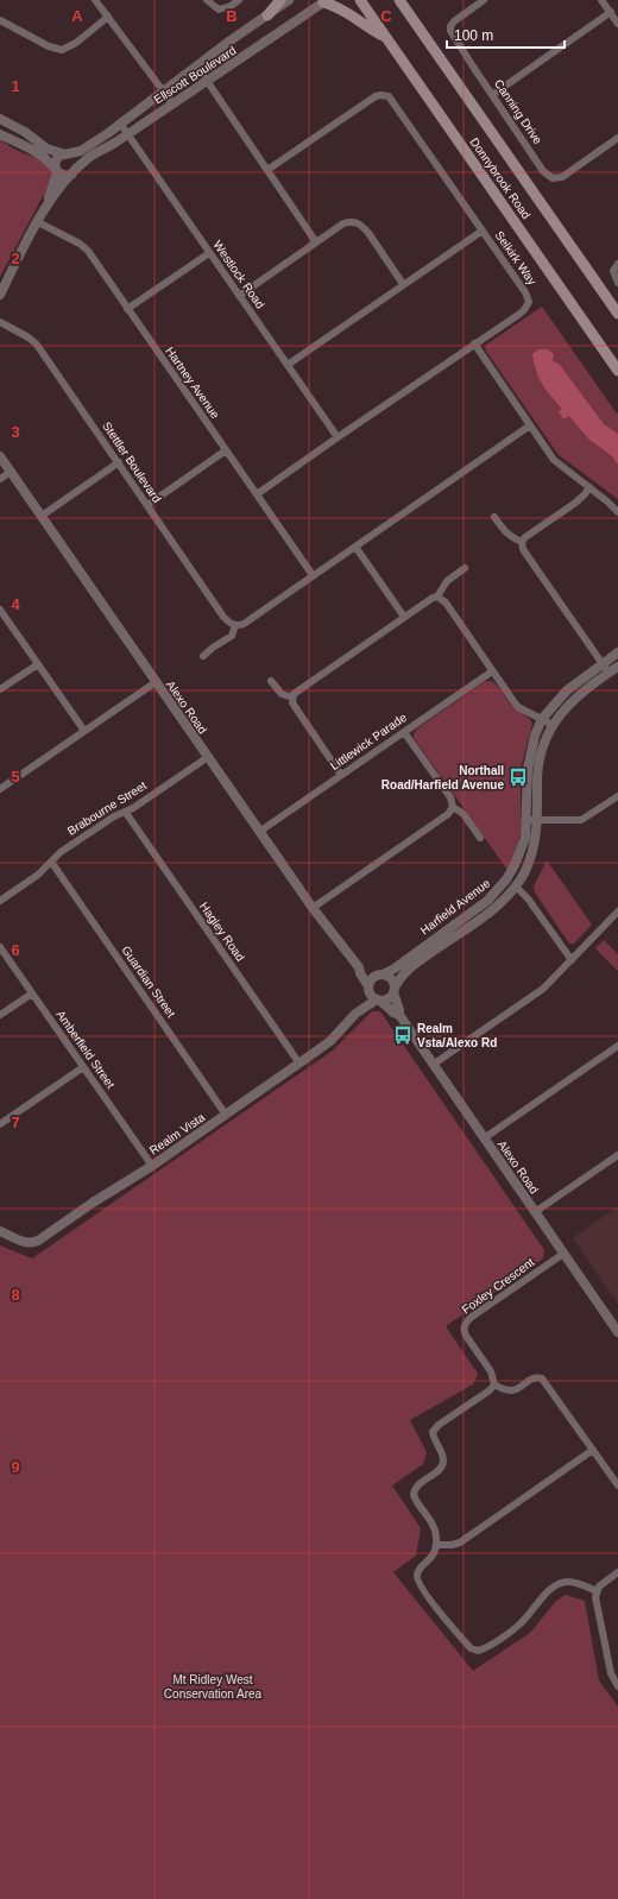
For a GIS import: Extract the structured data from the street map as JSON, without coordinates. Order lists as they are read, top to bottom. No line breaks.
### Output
{"streets":{"main road":["Donnybrook Road"],"street":["Ellscott Boulevard","Canning Drive","Selkirk Way","Westlock Road","Hartney Avenue","Stettler Boulevard","Alexo Road","Littlewick Parade","Brabourne Street","Harfield Avenue","Hagley Road","Guardian Street","Amberfield Street","Realm Vista","Foxley Crescent"]},"crossings":[["Ellscott Boulevard","Westlock Road"],["Ellscott Boulevard","Hartney Avenue"],["Selkirk Way","Westlock Road"],["Selkirk Way","Hartney Avenue"],["Alexo Road","Littlewick Parade"],["Alexo Road","Brabourne Street"],["Alexo Road","Harfield Avenue"],["Alexo Road","Realm Vista"],["Alexo Road","Foxley Crescent"],["Brabourne Street","Hagley Road"],["Brabourne Street","Guardian Street"],["Harfield Avenue","Realm Vista"],["Hagley Road","Realm Vista"],["Guardian Street","Realm Vista"],["Amberfield Street","Realm Vista"]],"parks":["Mt Ridley West Conservation Area"],"places":{"bus stop":["Northall Road/Harfield Avenue","Realm Vsta/Alexo Rd"]},"scale_bar":"100 m","grid":{"columns":["A","B","C"],"rows":["1","2","3","4","5","6","7","8","9"]}}
